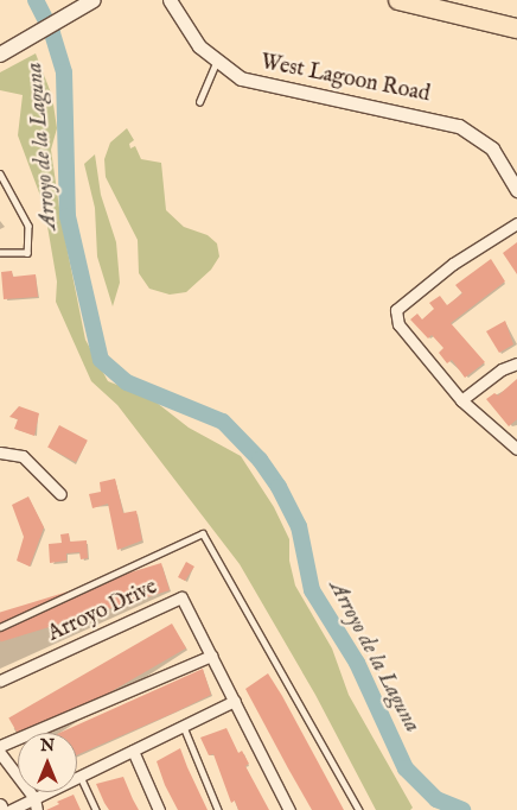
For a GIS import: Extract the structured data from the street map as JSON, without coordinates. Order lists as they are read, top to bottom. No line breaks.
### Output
{"streets":{"street":["West Lagoon Road","Arroyo Drive"]},"water":["Arroyo de la Laguna"],"north":"top"}
